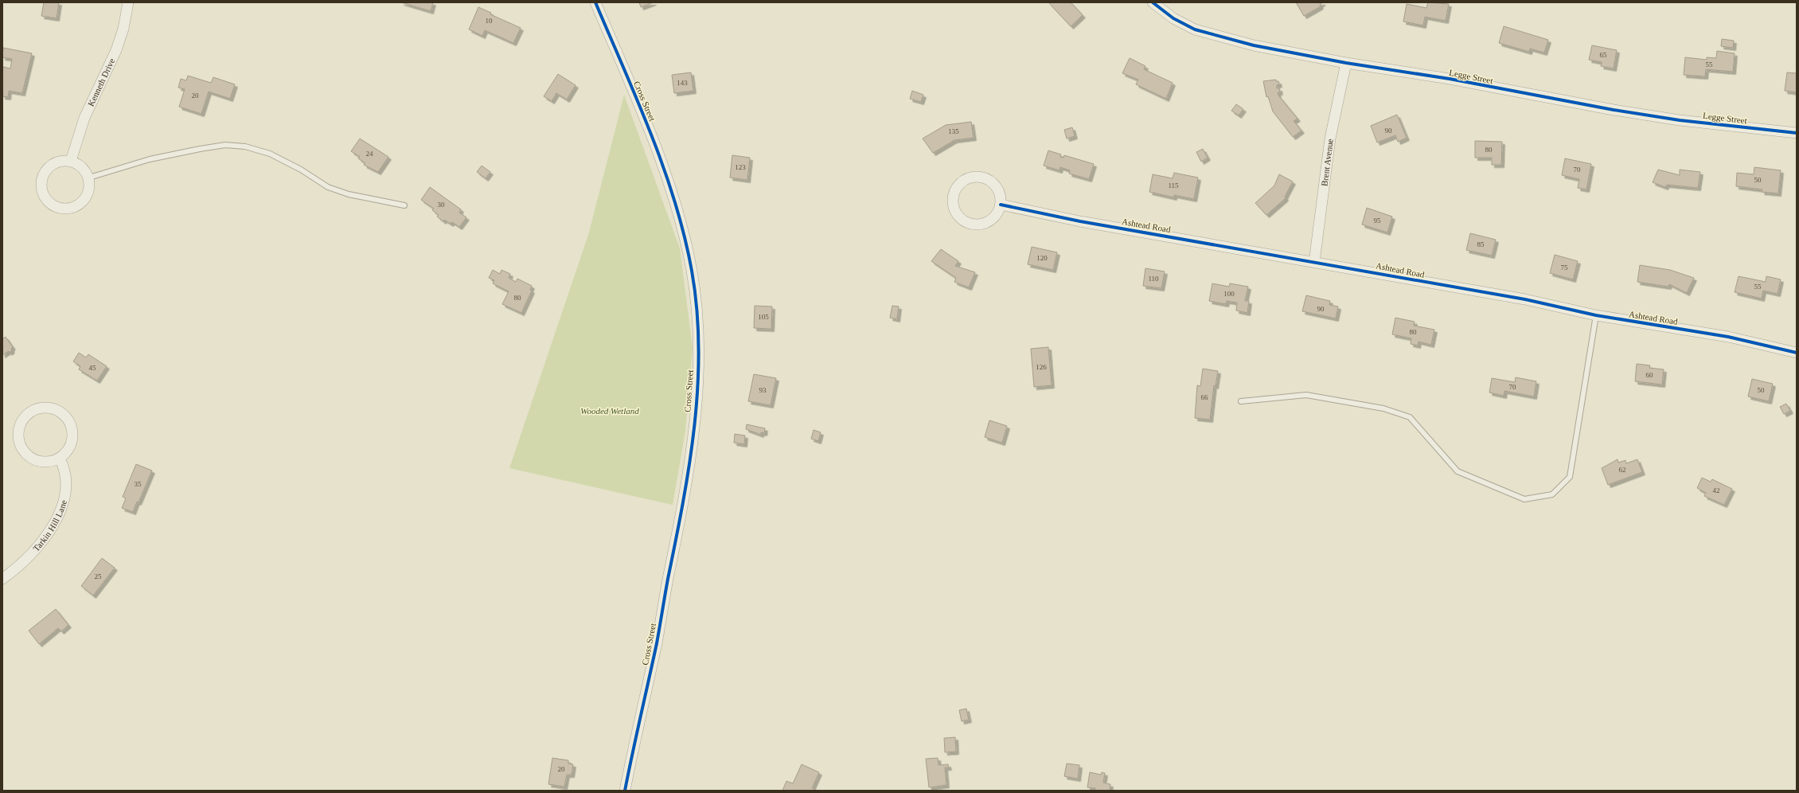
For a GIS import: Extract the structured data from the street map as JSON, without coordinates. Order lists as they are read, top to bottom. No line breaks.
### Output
{"streets":{"street":["Legge Street","Kenneth Drive","Cross Street","Brent Avenue","Ashtead Road","Tarkin Hill Lane"]},"crossings":[["Legge Street","Brent Avenue"],["Brent Avenue","Ashtead Road"]],"parks":["Wooded Wetland"],"house_numbers":["10","65","55","143","20","90","135","80","24","123","70","50","115","30","95","85","120","75","110","55","100","80","90","105","80","126","45","60","70","93","50","66","62","35","42","25","20"]}
